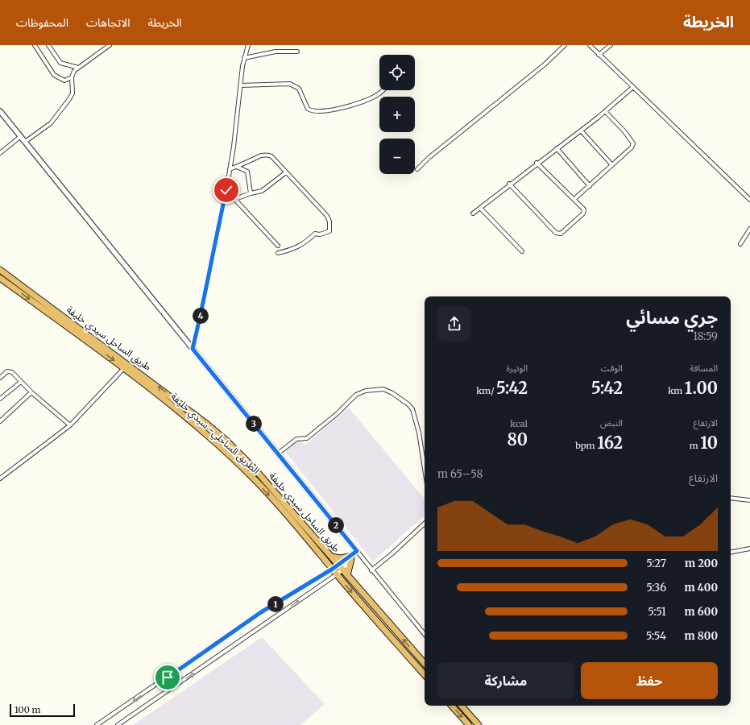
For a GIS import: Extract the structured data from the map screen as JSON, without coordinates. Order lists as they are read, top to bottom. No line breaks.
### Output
{"streets":{"highway":["طريق الساحل سيدي خليفة","الطريق الساحلي- سيدي خليفة"]},"one_way":["طريق الساحل سيدي خليفة","الطريق الساحلي- سيدي خليفة"],"scale_bar":"100 m","page":{"header":"الخريطة","nav":["الخريطة","الاتجاهات","المحفوظات"],"map_buttons":["+","−"],"heading":["جري مسائي","18:59"],"pins":["4","3","2","1"],"stats":[["المسافة","1.00 km"],["الوقت","5:42"],["الوتيرة","5:42 /km"],["الارتفاع","10 m"],["النبض","162 bpm"],["kcal","80"]],"chart":["الارتفاع","58–65 m"],"list":[{"name":"200 m","note":"5:27"},{"name":"400 m","note":"5:36"},{"name":"600 m","note":"5:51"},{"name":"800 m","note":"5:54"}],"buttons":["حفظ","مشاركة"],"scale":"100 m"}}
